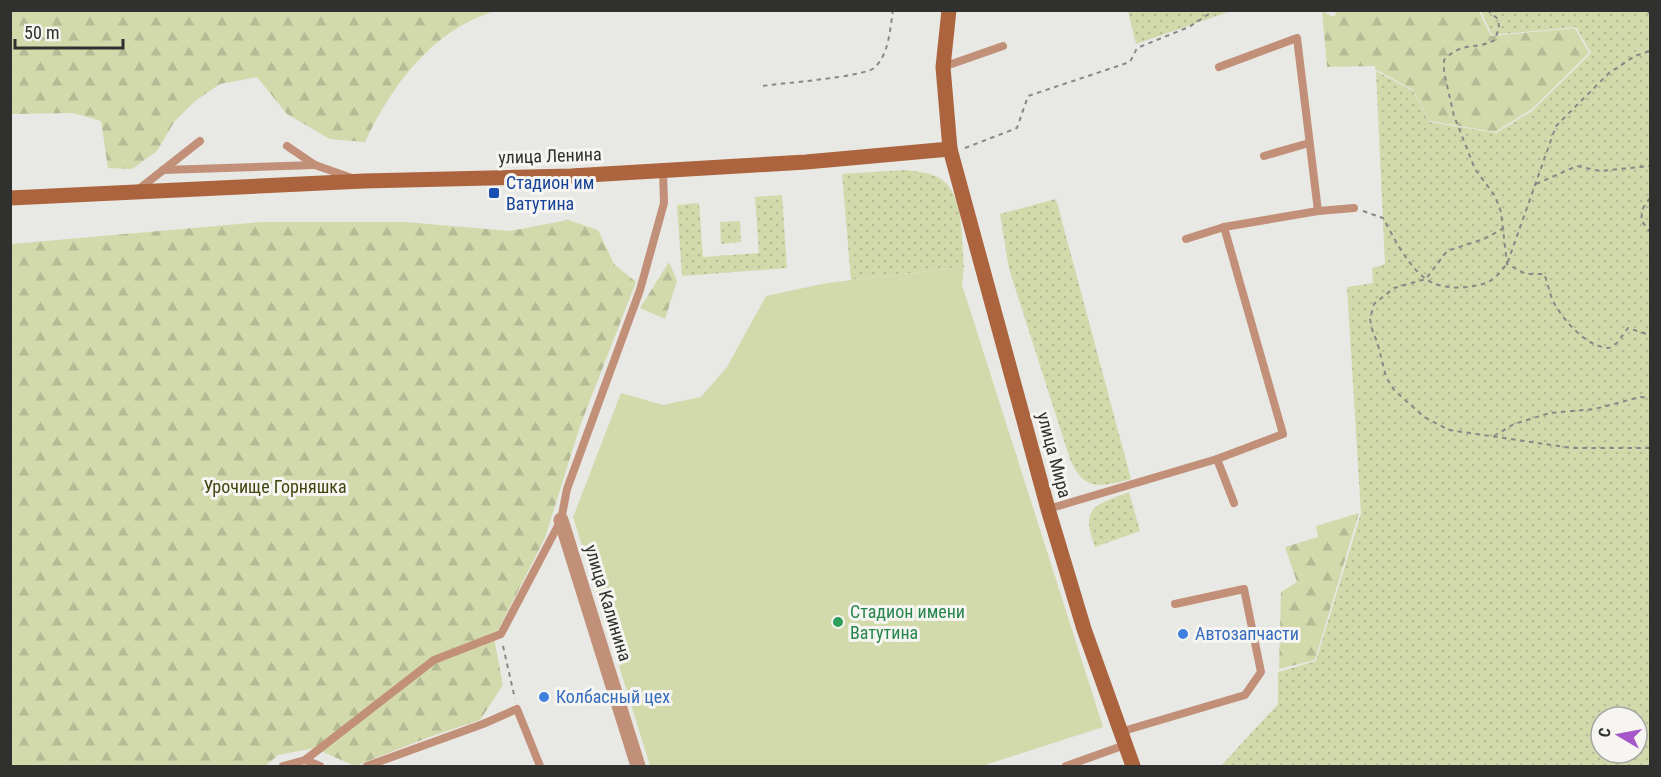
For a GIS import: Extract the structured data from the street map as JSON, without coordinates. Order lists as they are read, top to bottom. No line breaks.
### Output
{"streets":{"main road":["улица Ленина","улица Мира"],"street":["улица Калинина"]},"crossings":[["улица Ленина","улица Мира"]],"parks":["Урочище Горняшка"],"places":{"transit":["Стадион им Ватутина"],"other":["Стадион имени Ватутина","Автозапчасти","Колбасный цех"]},"scale_bar":"50 m","north":"left"}
